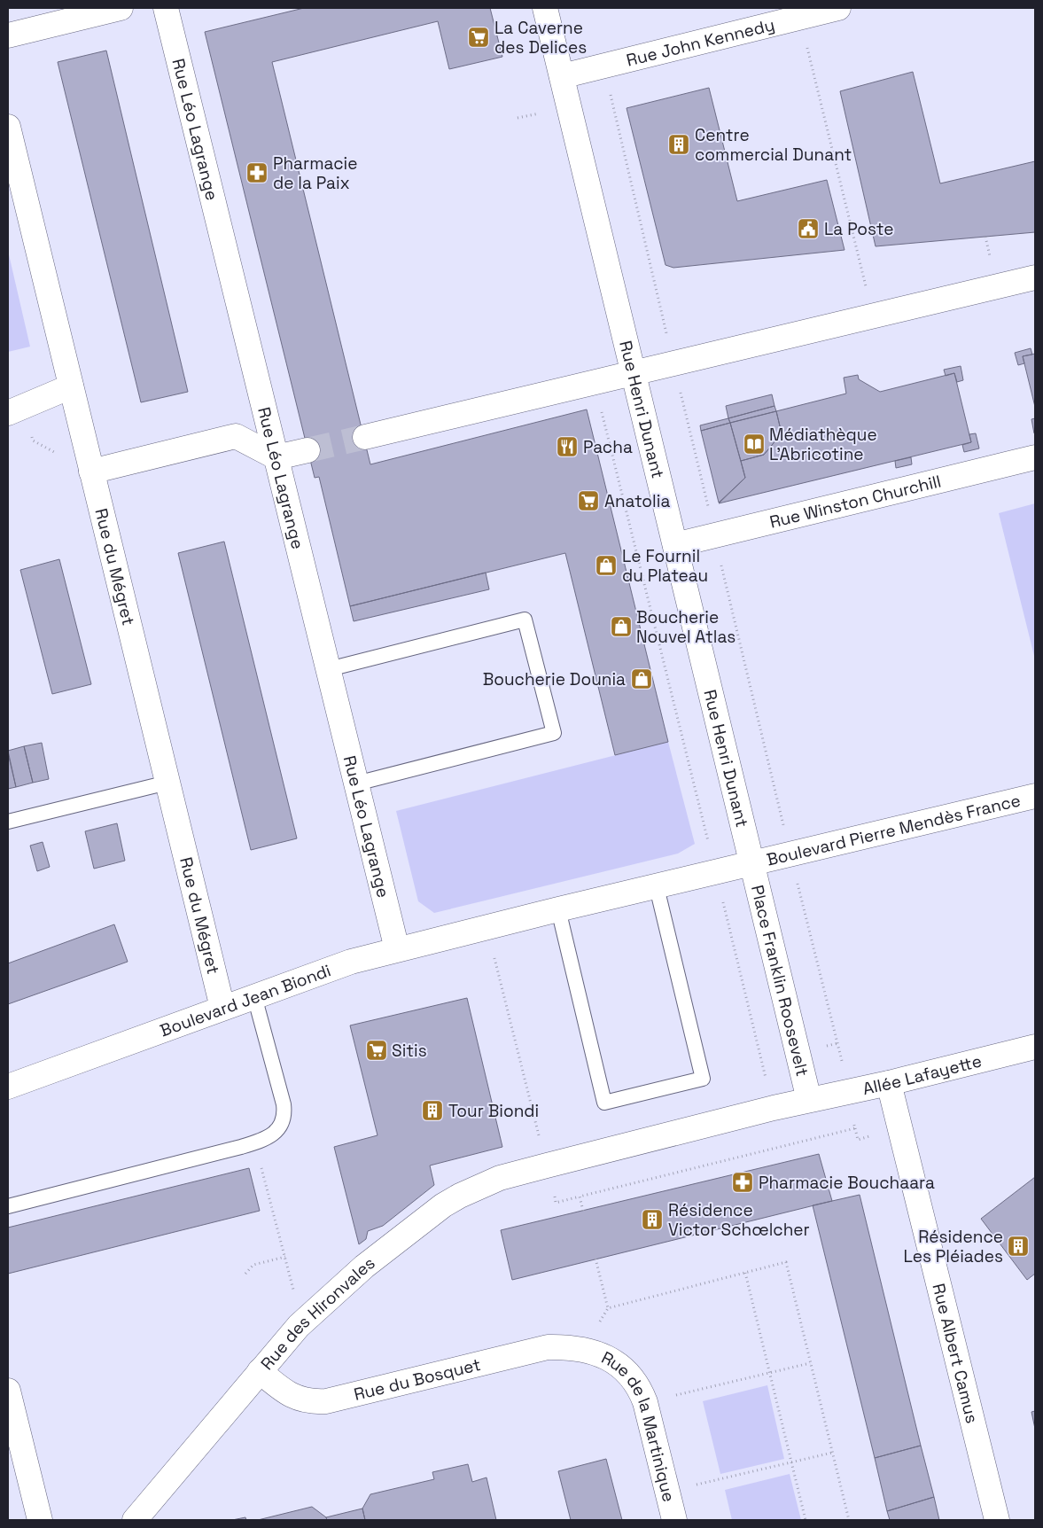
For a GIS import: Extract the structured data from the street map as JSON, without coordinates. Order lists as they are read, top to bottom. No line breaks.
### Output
{"streets":{"street":["Rue John Kennedy","Rue Léo Lagrange","Rue Henri Dunant","Rue Winston Churchill","Rue du Mégret","Boulevard Pierre Mendès France","Place Franklin Roosevelt","Boulevard Jean Biondi","Allée Lafayette","Rue des Hironvales","Rue Albert Camus","Rue du Bosquet","Rue de la Martinique"]},"crossings":[["Rue John Kennedy","Rue Henri Dunant"],["Rue Léo Lagrange","Boulevard Jean Biondi"],["Rue Henri Dunant","Rue Winston Churchill"],["Rue Henri Dunant","Boulevard Pierre Mendès France"],["Rue Henri Dunant","Place Franklin Roosevelt"],["Rue du Mégret","Boulevard Jean Biondi"],["Boulevard Pierre Mendès France","Place Franklin Roosevelt"],["Place Franklin Roosevelt","Boulevard Jean Biondi"],["Place Franklin Roosevelt","Allée Lafayette"],["Place Franklin Roosevelt","Rue des Hironvales"],["Allée Lafayette","Rue Albert Camus"],["Rue des Hironvales","Rue du Bosquet"],["Rue du Bosquet","Rue de la Martinique"]],"places":{"supermarket":["La Caverne des Delices","Anatolia","Sitis"],"building":["Centre commercial Dunant","Tour Biondi","Résidence Victor Schœlcher","Résidence Les Pléiades"],"pharmacy":["Pharmacie de la Paix","Pharmacie Bouchaara"],"public building":["La Poste"],"library":["Médiathèque L'Abricotine"],"restaurant":["Pacha"],"shop":["Le Fournil du Plateau","Boucherie Nouvel Atlas","Boucherie Dounia"]}}
